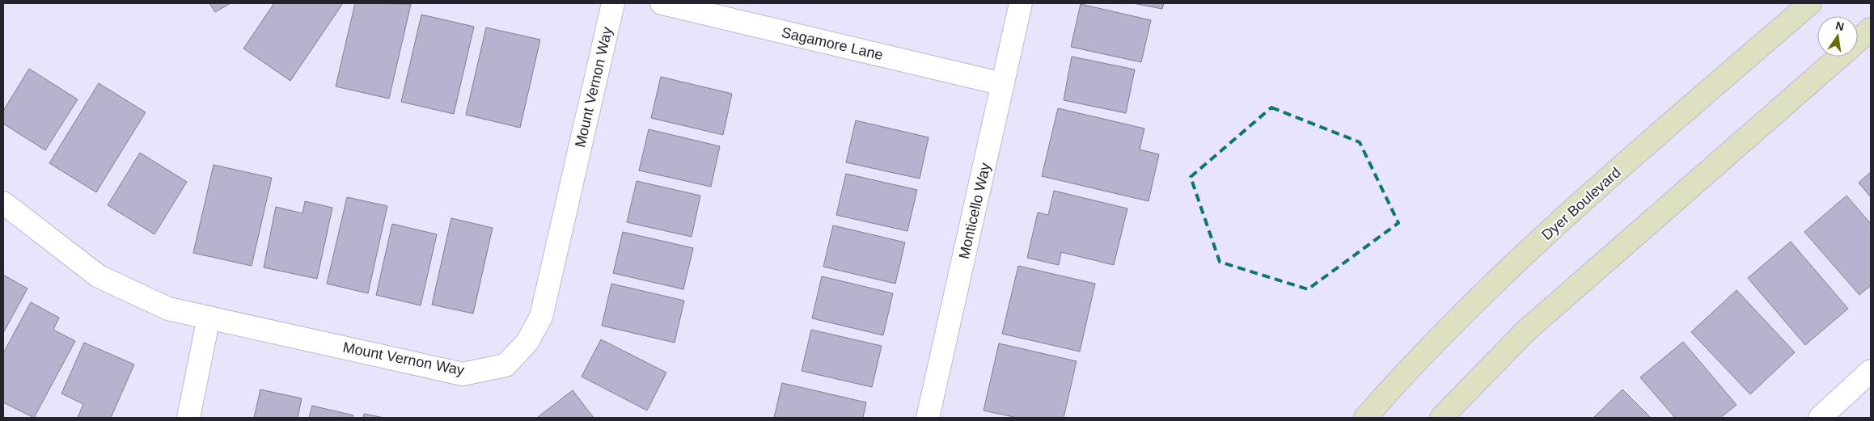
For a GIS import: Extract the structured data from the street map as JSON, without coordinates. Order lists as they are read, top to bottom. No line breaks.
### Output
{"streets":{"main road":["Dyer Boulevard"],"street":["Sagamore Lane","Mount Vernon Way","Monticello Way"]},"crossings":[["Sagamore Lane","Monticello Way"]],"north":"top"}
